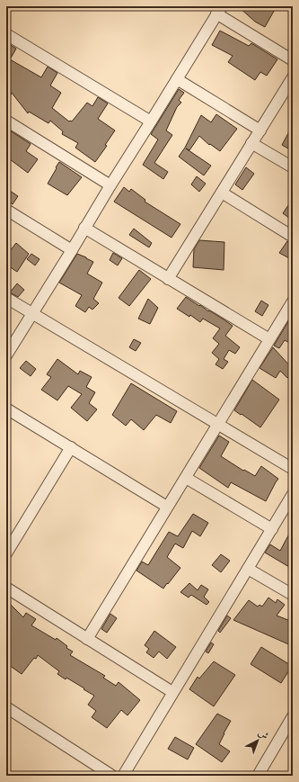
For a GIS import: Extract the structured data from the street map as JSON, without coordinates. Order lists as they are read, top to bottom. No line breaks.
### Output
{"north":"top right"}
